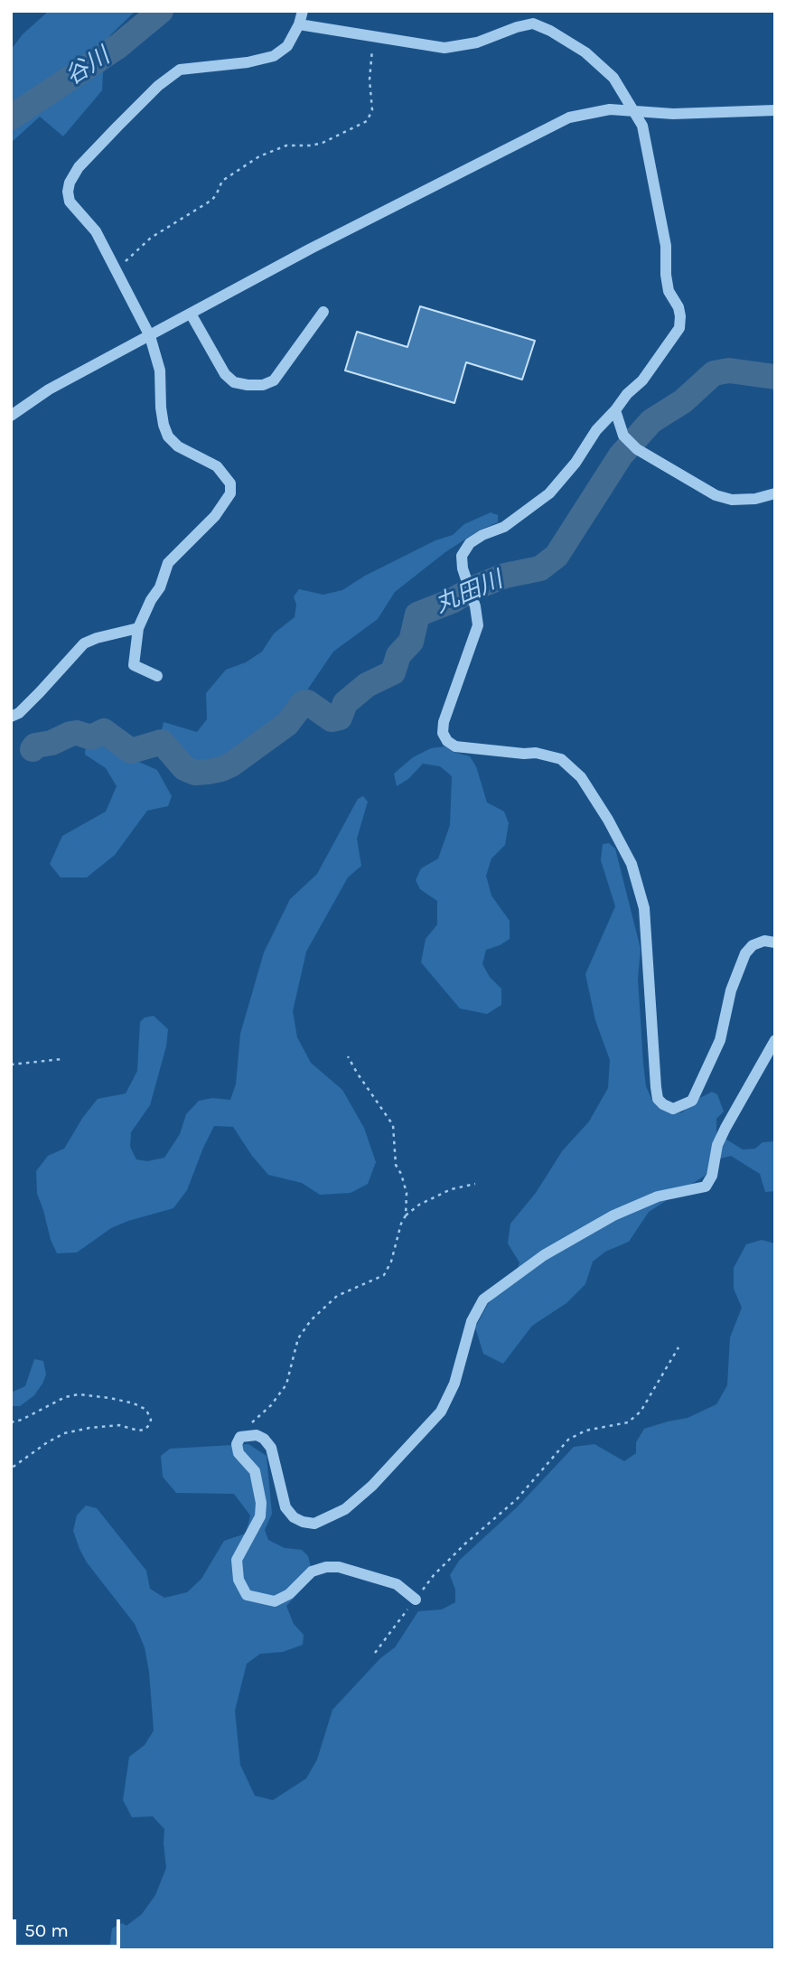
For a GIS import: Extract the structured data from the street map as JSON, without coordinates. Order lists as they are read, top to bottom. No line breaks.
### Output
{"water":["谷川","丸田川"],"scale_bar":"50 m"}
